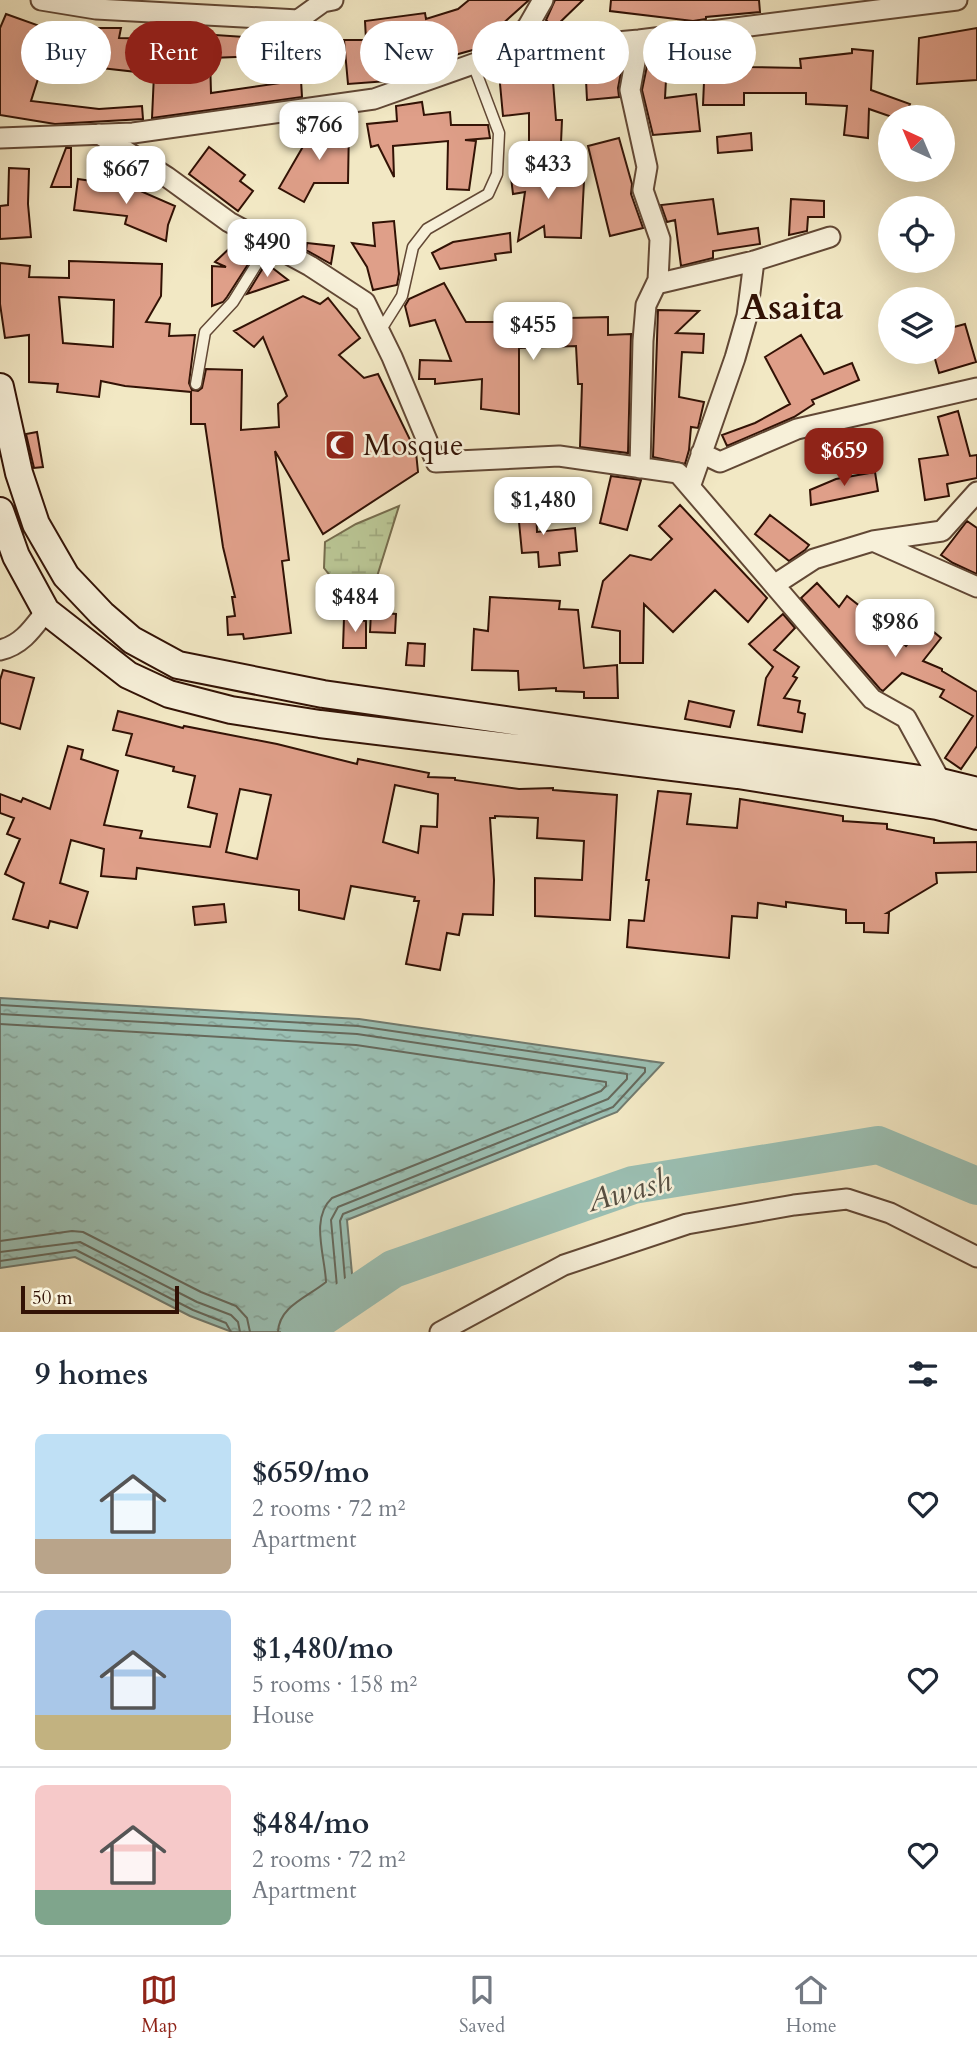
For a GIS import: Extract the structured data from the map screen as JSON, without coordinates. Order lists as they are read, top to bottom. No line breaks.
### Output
{"districts":["Asaita"],"water":["Awash"],"places":{"mosque":["Mosque"]},"scale_bar":"50 m","north":"top left","page":{"chip":["Buy","Rent","Filters","New","Apartment","House"],"price":["$766","$433","$667","$490","$455","$659","$1,480","$484","$986"],"scale":"50 m","heading":"9 homes","list":[{"name":"$659/mo","note":"2 rooms · 72 m² · Apartment"},{"name":"$1,480/mo","note":"5 rooms · 158 m² · House"},{"name":"$484/mo","note":"2 rooms · 72 m² · Apartment"}],"tabs":["Map","Saved","Home"]}}
